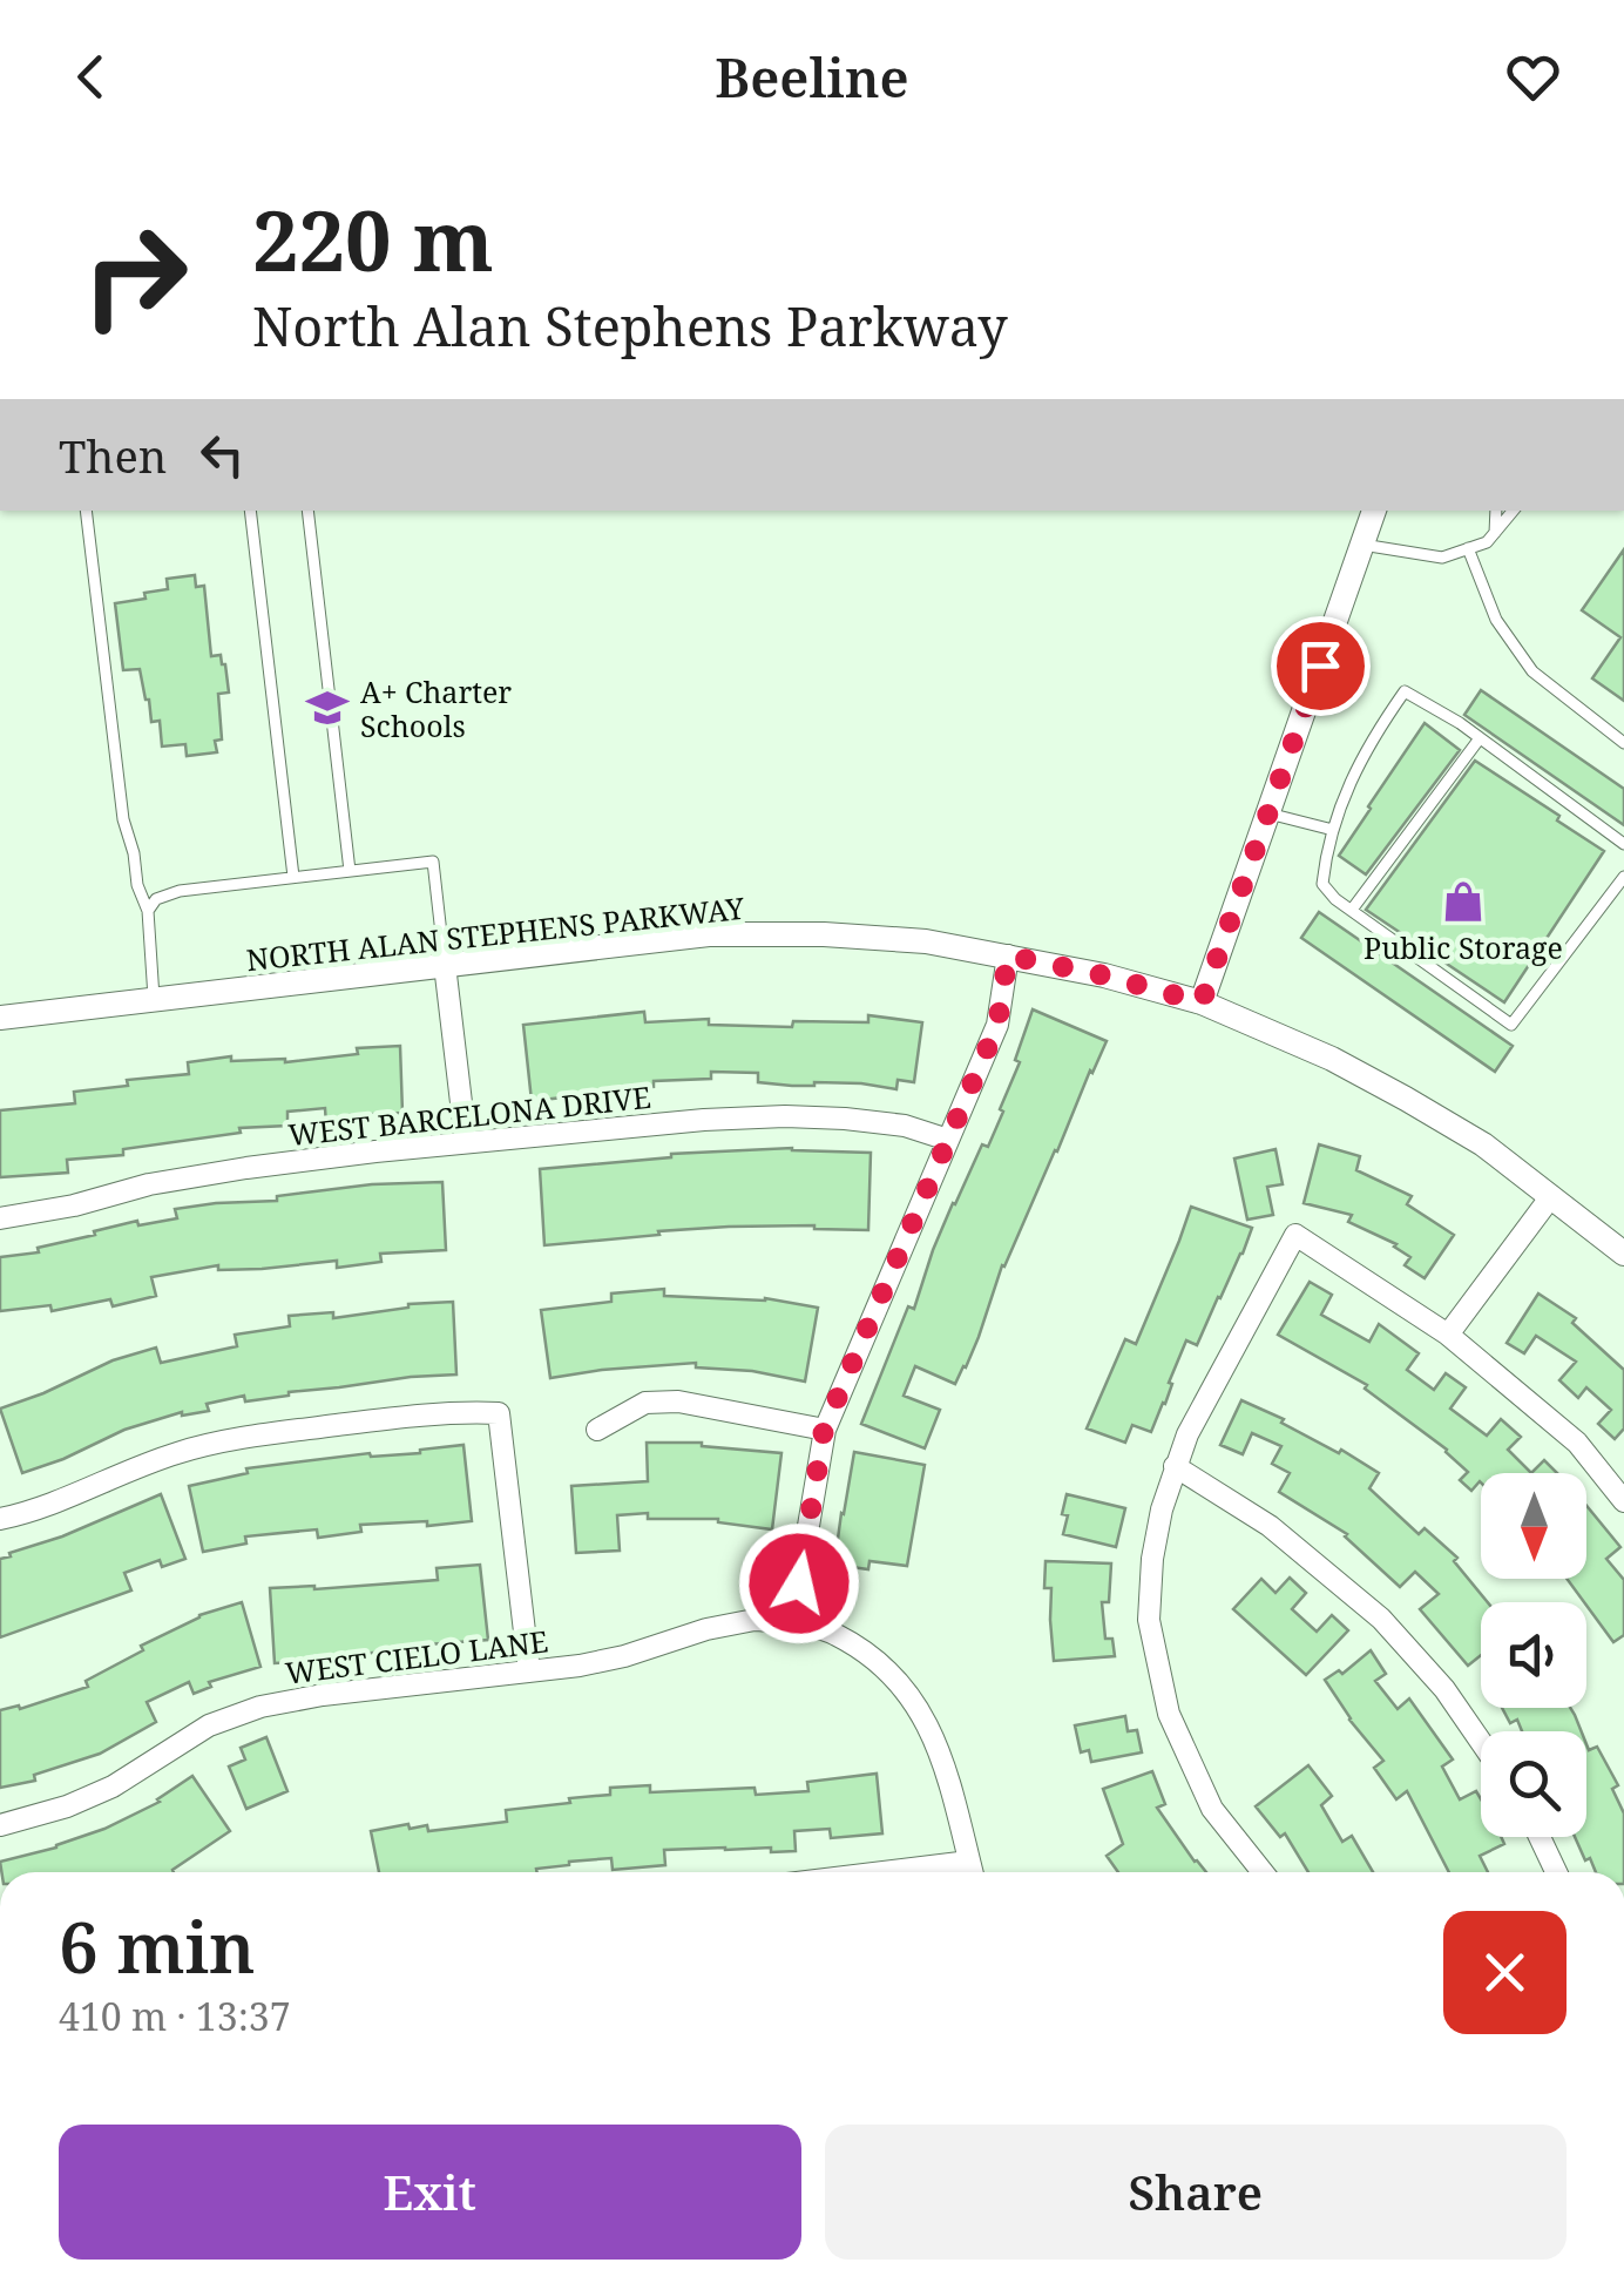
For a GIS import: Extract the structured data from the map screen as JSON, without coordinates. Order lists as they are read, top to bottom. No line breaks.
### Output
{"streets":{"street":["NORTH ALAN STEPHENS PARKWAY","WEST BARCELONA DRIVE","WEST CIELO LANE"]},"places":{"school or university":["A+ Charter Schools"],"shop":["Public Storage"]},"north":"bottom","page":{"header":"Beeline","turn":["220 m","North Alan Stephens Parkway"],"then":"Then","heading":["6 min","410 m · 13:37"],"buttons":["Exit","Share"]}}
